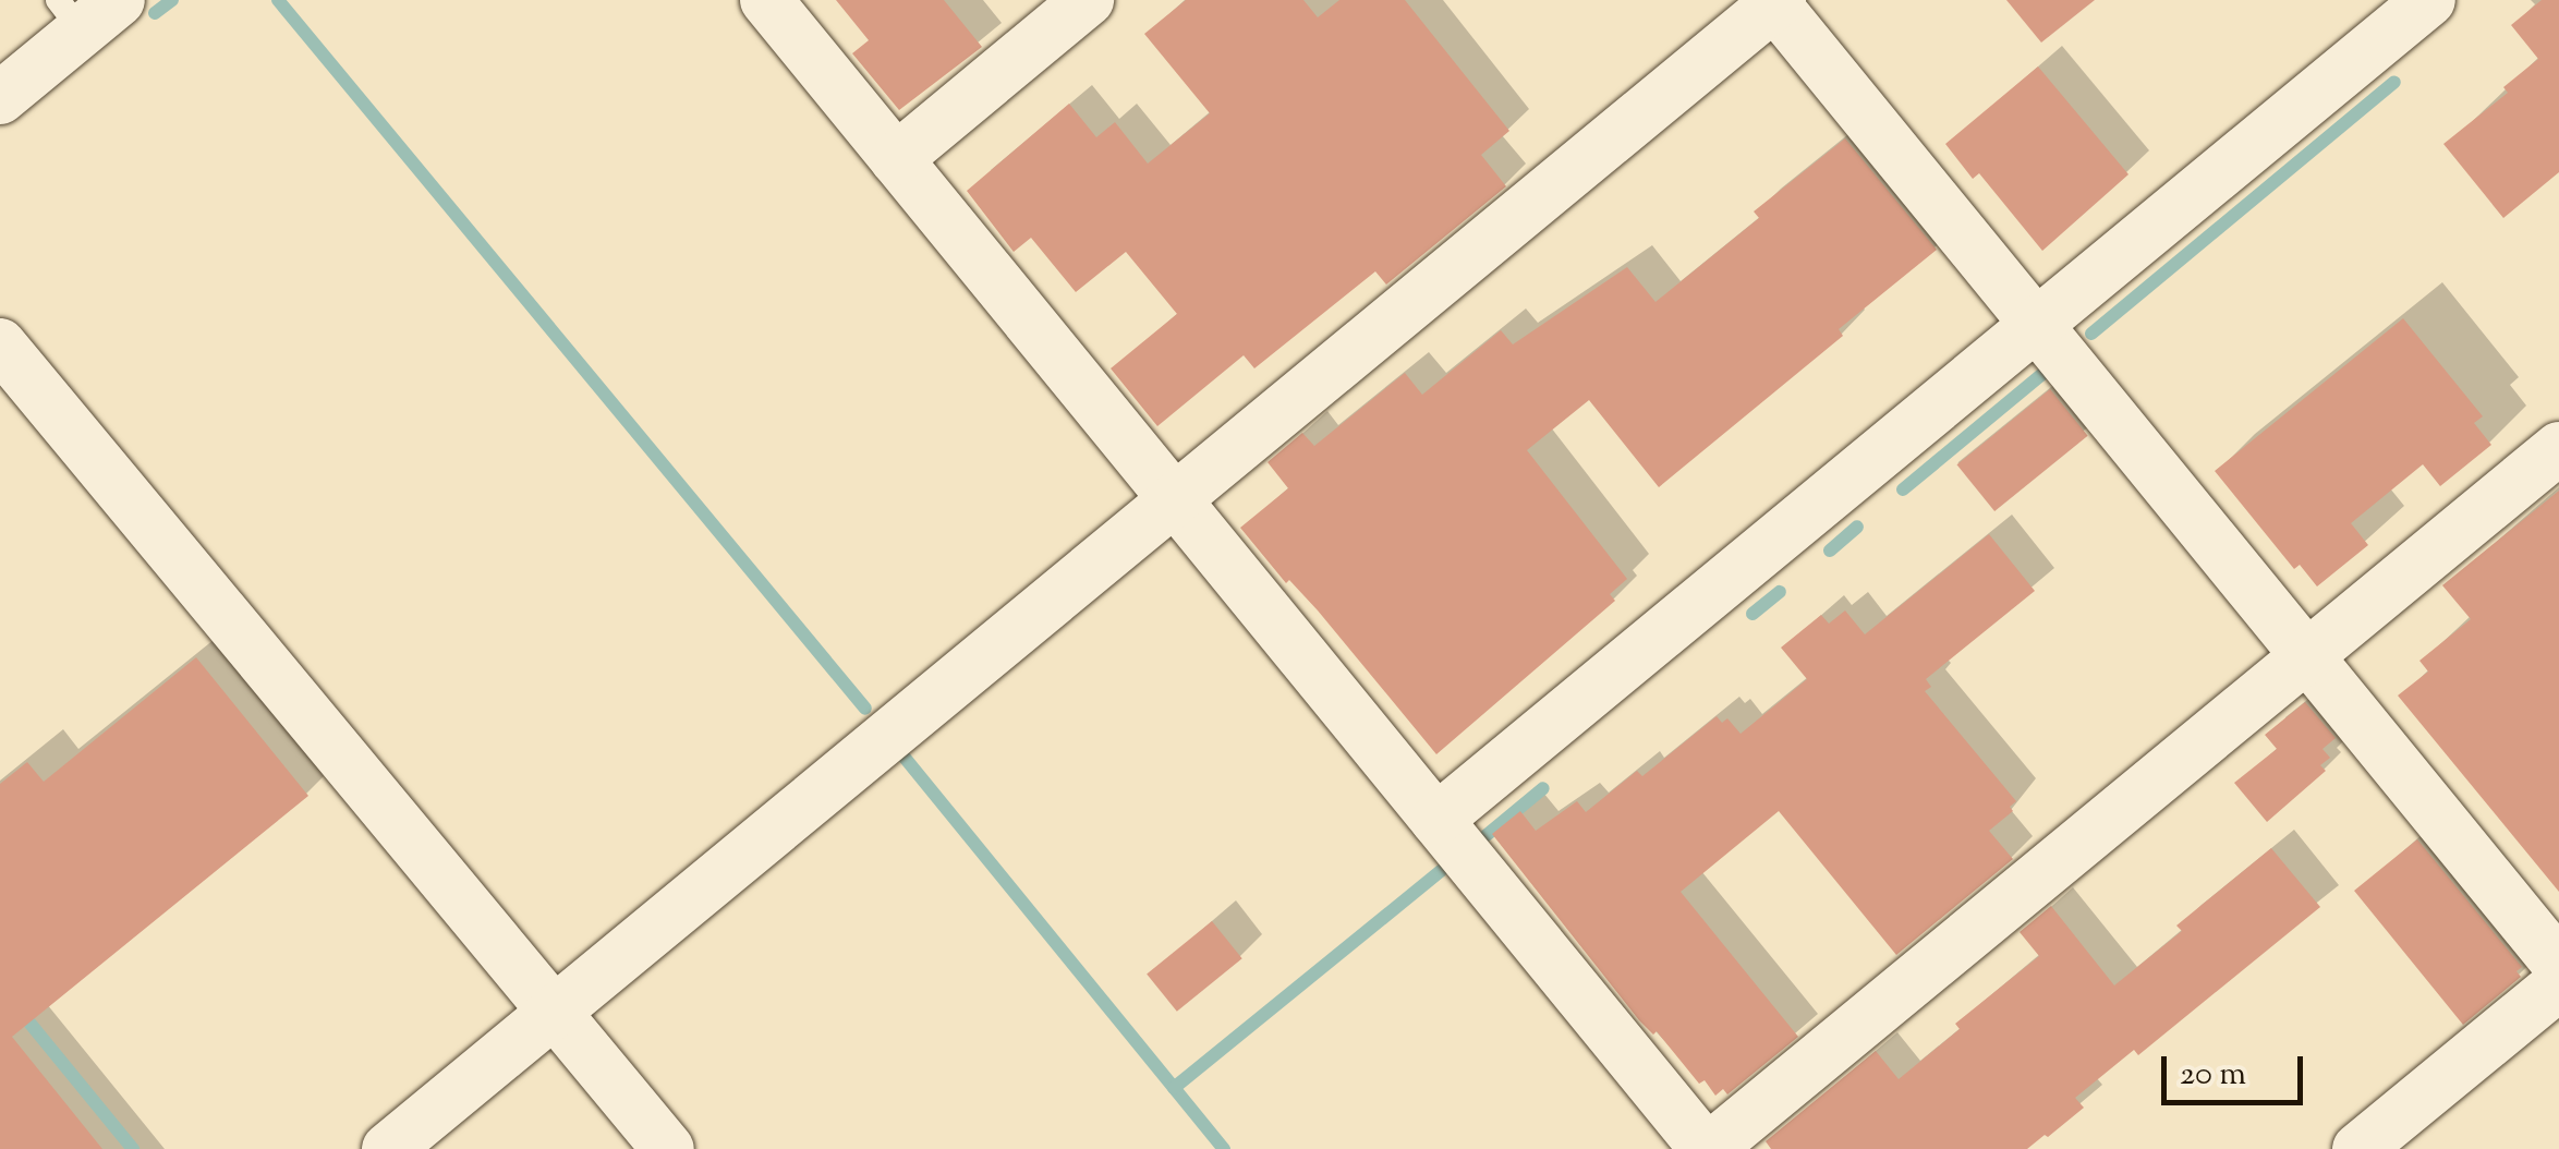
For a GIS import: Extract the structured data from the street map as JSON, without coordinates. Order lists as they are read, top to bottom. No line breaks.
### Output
{"scale_bar":"20 m"}
